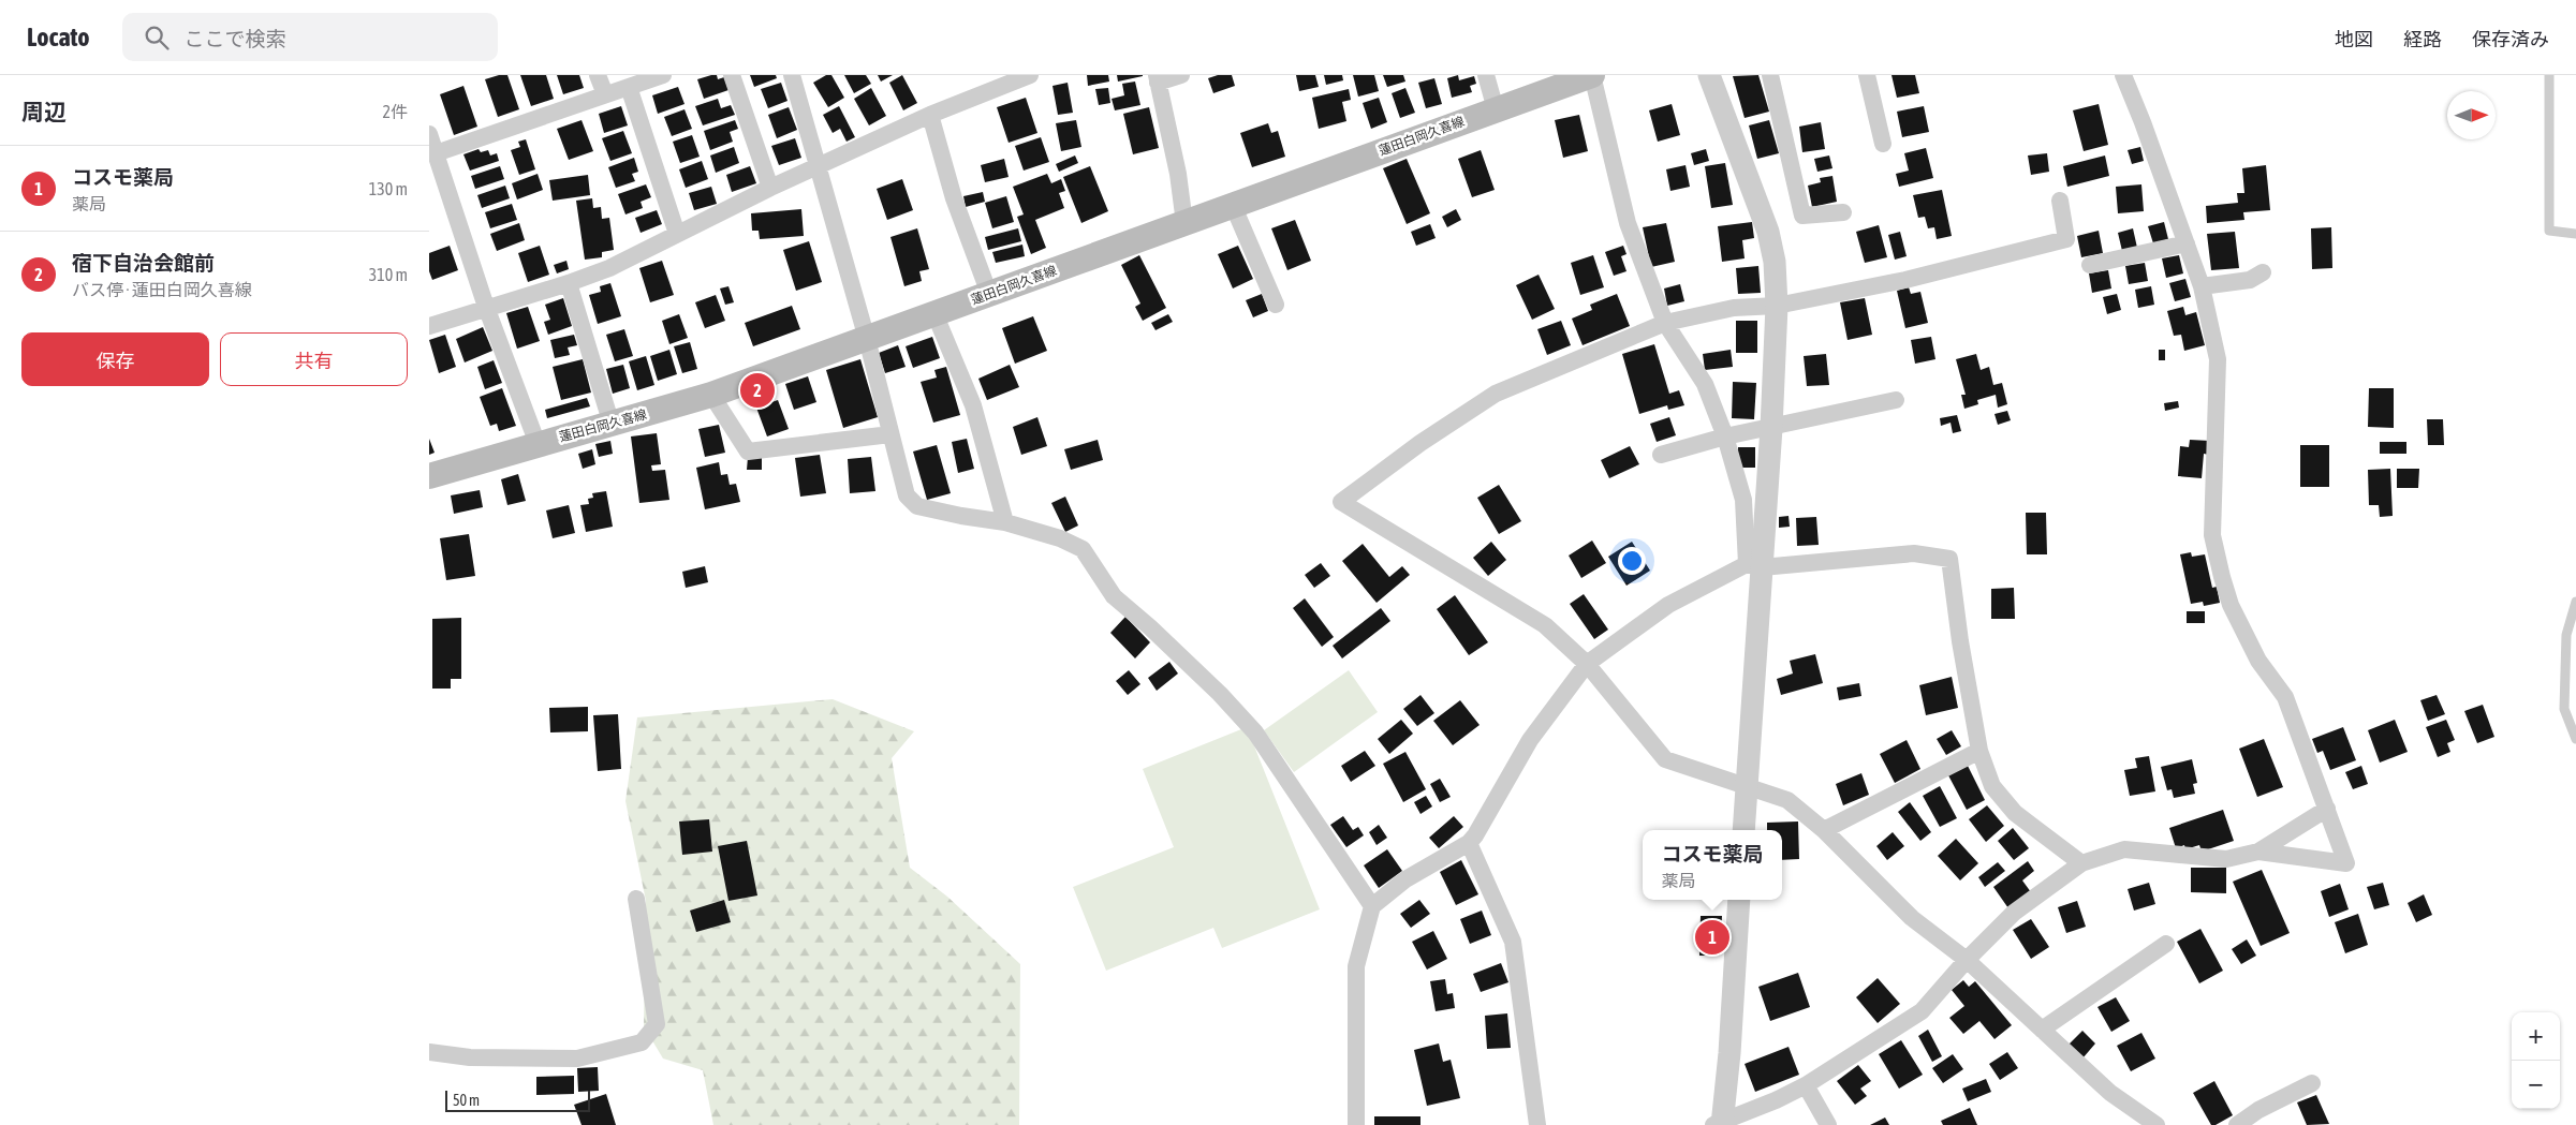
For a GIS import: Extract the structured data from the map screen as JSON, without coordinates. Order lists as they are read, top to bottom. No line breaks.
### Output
{"streets":{"main road":["蓮田白岡久喜線"]},"scale_bar":"50 m","north":"right","page":{"header":"Locato","search":"ここで検索","nav":["地図","経路","保存済み"],"heading":["周辺","2件"],"list":[{"mark":"1","name":"コスモ薬局","note":"薬局","value":"130 m"},{"mark":"2","name":"宿下自治会館前","note":"バス停 · 蓮田白岡久喜線","value":"310 m"}],"buttons":["保存","共有"],"pins":["2","1"],"popup":["コスモ薬局","薬局"],"map_buttons":["+","−"],"scale":"50 m"}}
